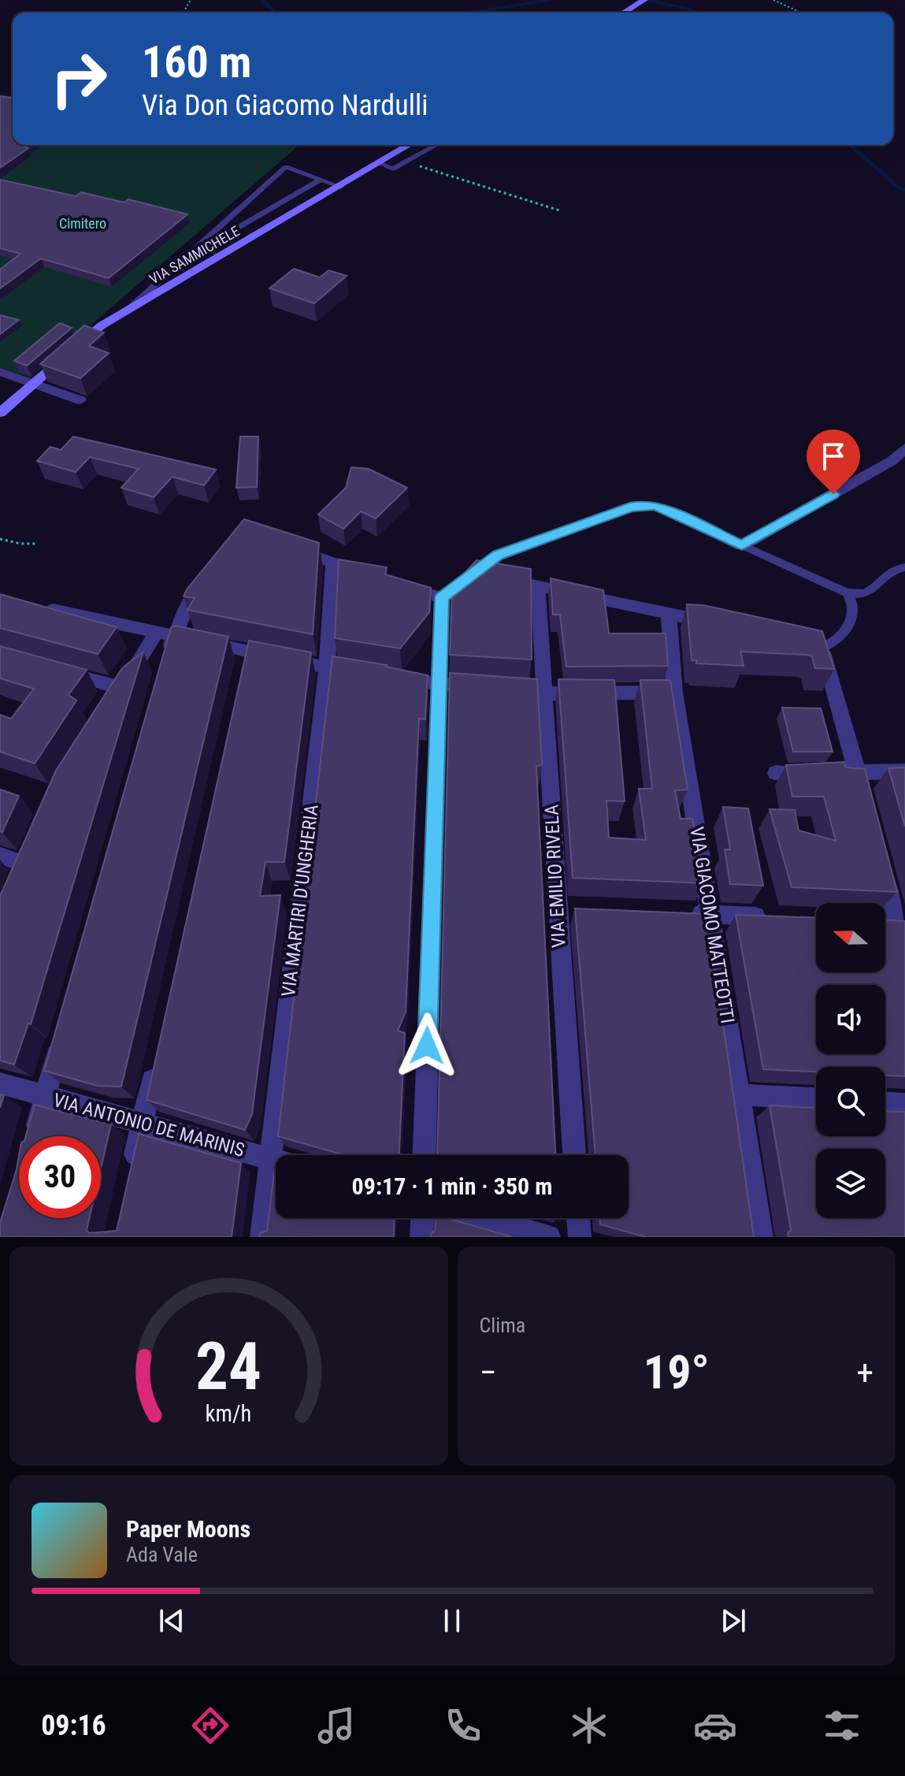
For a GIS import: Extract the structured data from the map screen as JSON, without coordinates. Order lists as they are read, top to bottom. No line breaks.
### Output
{"streets":{"street":["VIA SAMMICHELE","VIA EMILIO RIVELA","VIA MARTIRI D'UNGHERIA","VIA GIACOMO MATTEOTTI","VIA ANTONIO DE MARINIS"]},"crossings":[["VIA MARTIRI D'UNGHERIA","VIA ANTONIO DE MARINIS"]],"parks":["Cimitero"],"north":"left","page":{"turn":["160 m","Via Don Giacomo Nardulli"],"limit":"30","trip":"09:17 · 1 min · 350 m","tile":"Clima","heat":["−","19°","+"],"song":["Paper Moons","Ada Vale"],"tabs":"09:16","gauge":["24","km/h"]}}
